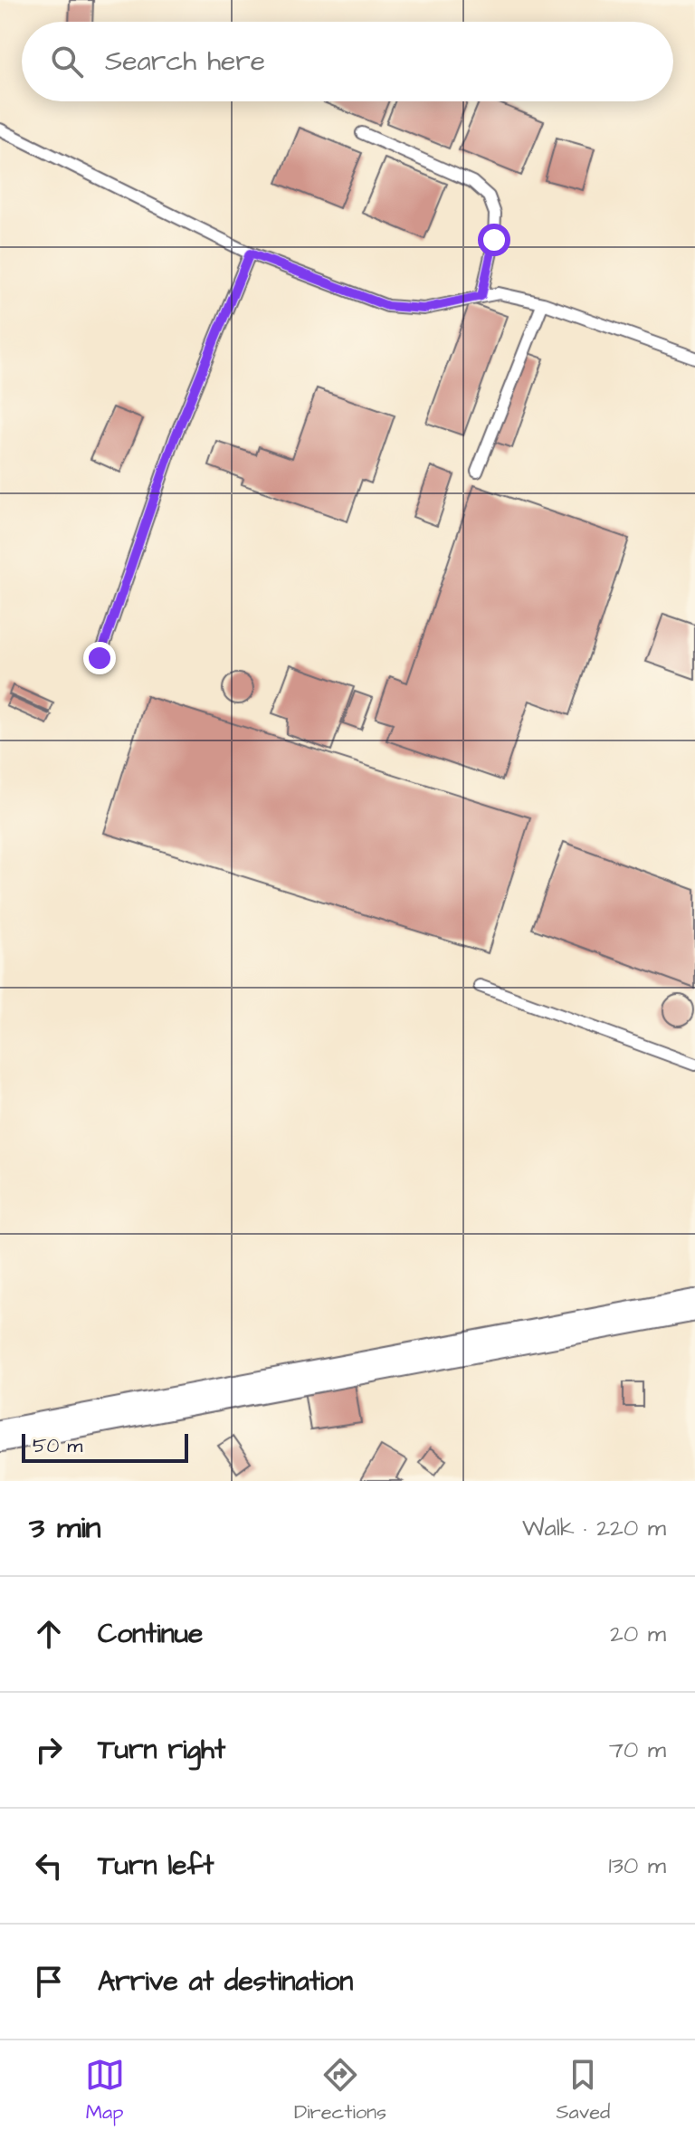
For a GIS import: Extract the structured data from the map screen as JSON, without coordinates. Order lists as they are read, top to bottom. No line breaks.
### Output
{"scale_bar":"50 m","page":{"search":"Search here","scale":"50 m","heading":["3 min","Walk · 220 m"],"list":[["Continue","20 m"],["Turn right","70 m"],["Turn left","130 m"],"Arrive at destination"],"nav":["Map","Directions","Saved"]}}
